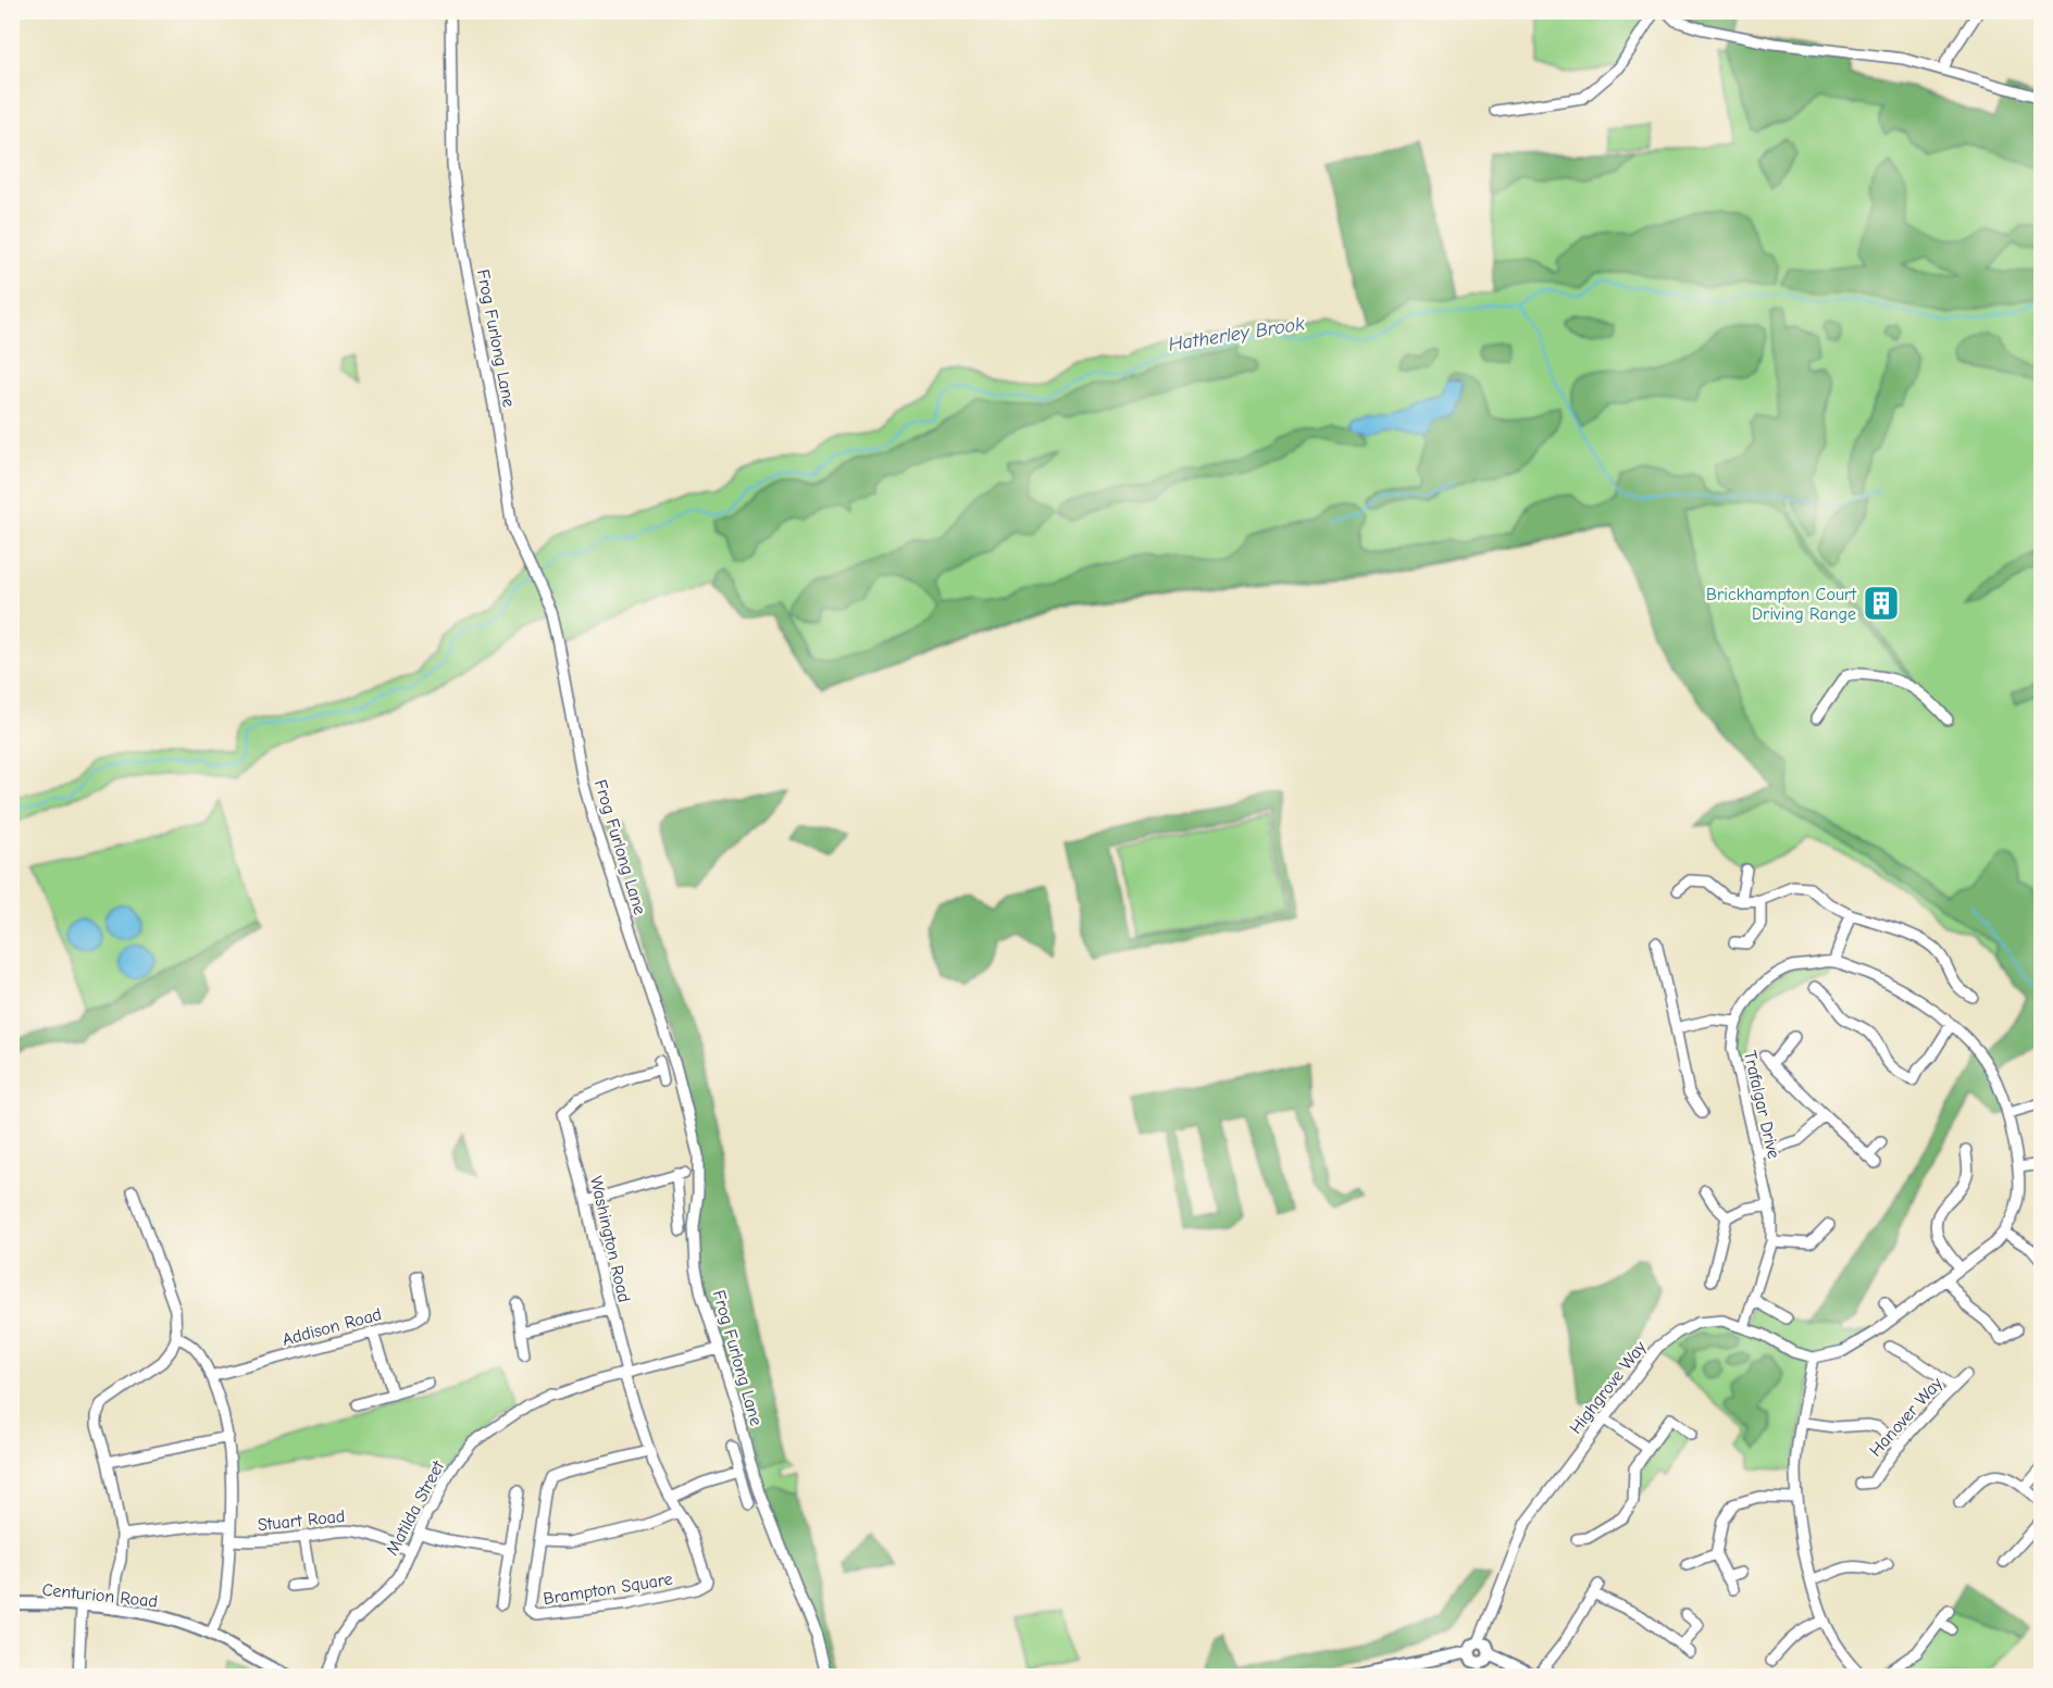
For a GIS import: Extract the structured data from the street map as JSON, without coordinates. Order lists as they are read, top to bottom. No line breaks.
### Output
{"streets":{"street":["Frog Furlong Lane","Trafalgar Drive","Washington Road","Addison Road","Highgrove Way","Hanover Way","Matilda Street","Stuart Road","Brampton Square","Centurion Road"]},"crossings":[["Frog Furlong Lane","Matilda Street"],["Trafalgar Drive","Highgrove Way"],["Washington Road","Matilda Street"],["Washington Road","Brampton Square"],["Matilda Street","Stuart Road"],["Matilda Street","Brampton Square"]],"water":["Hatherley Brook"],"places":{"building":["Brickhampton Court Driving Range"]}}
